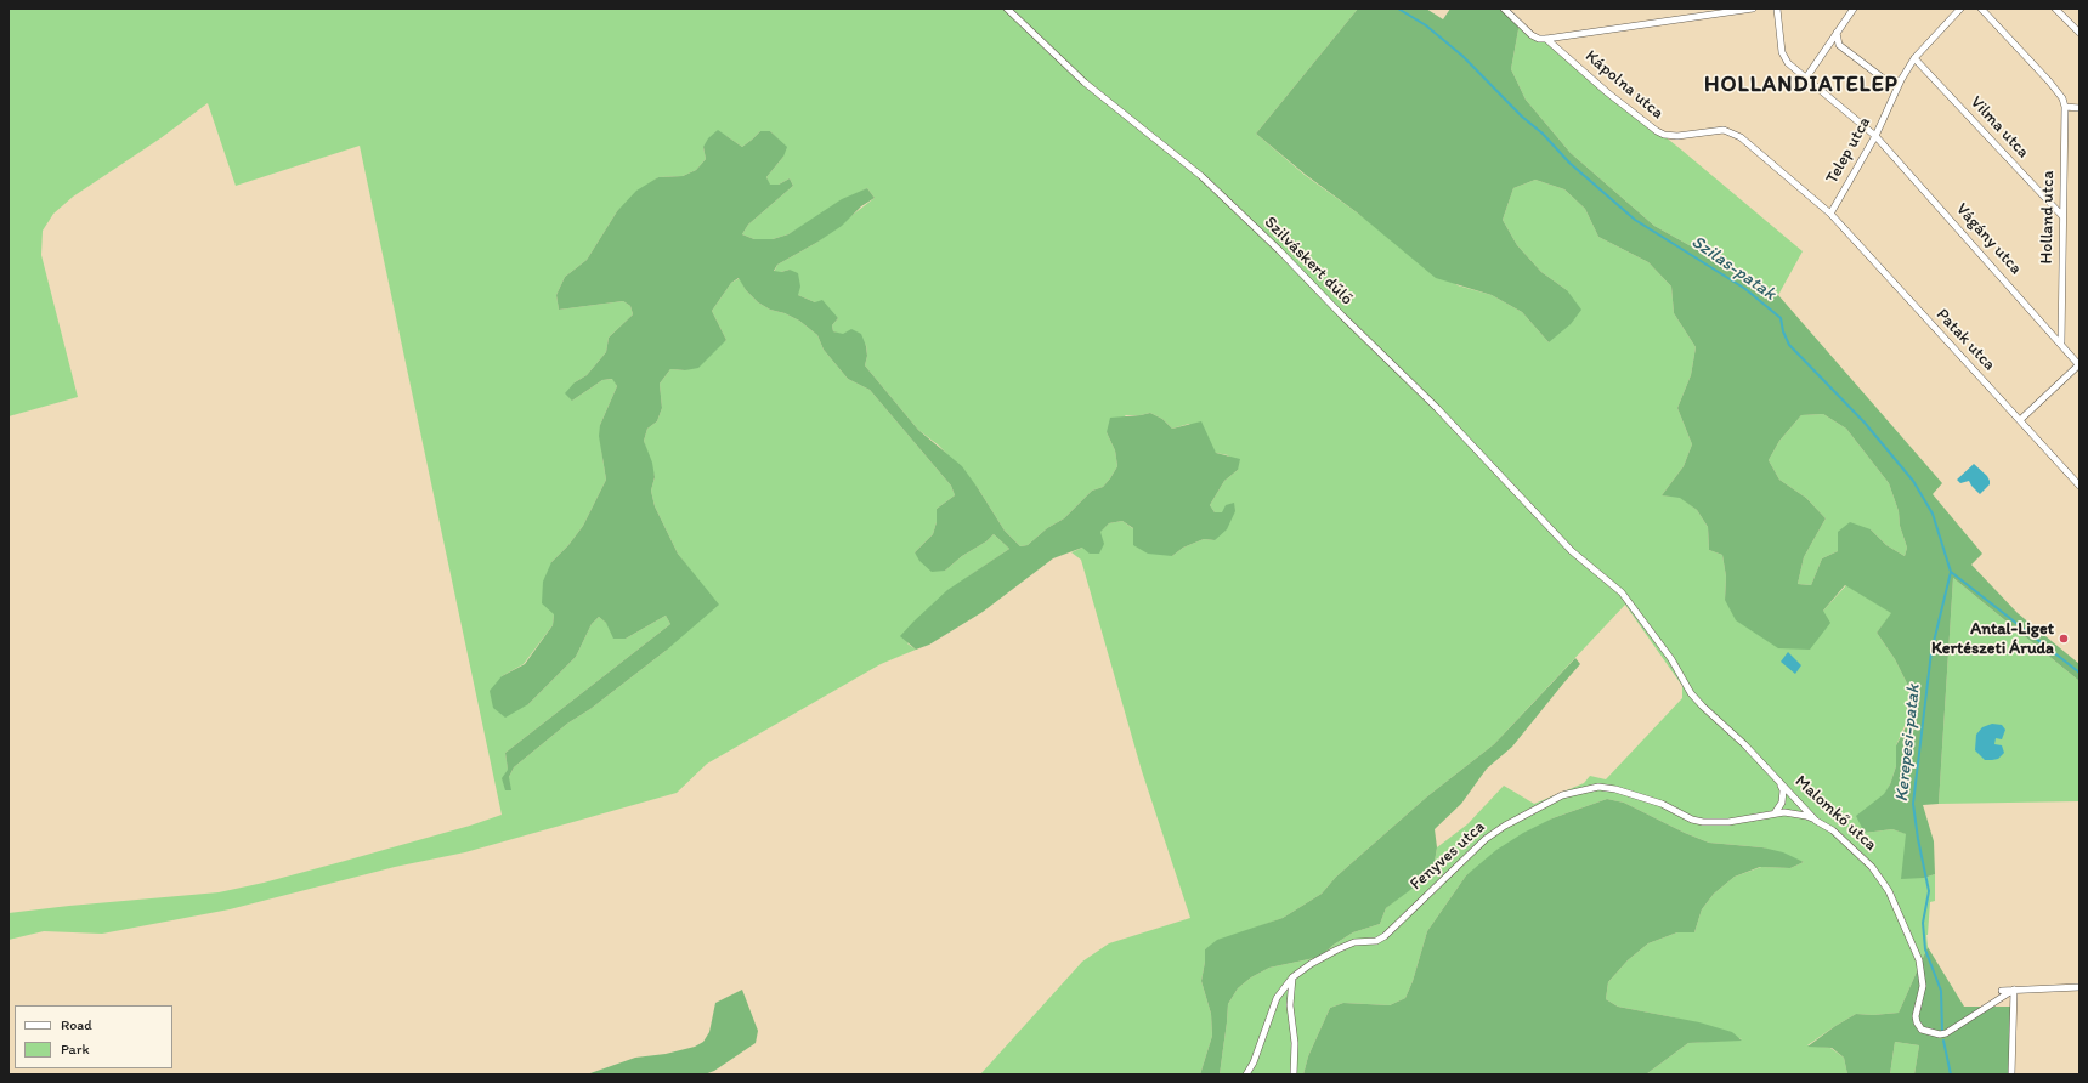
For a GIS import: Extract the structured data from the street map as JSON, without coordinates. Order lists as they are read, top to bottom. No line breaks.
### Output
{"streets":{"street":["Kápolna utca","Vilma utca","Telep utca","Holland utca","Vágány utca","Szilváskert dűlő","Patak utca","Malomkő utca","Fenyves utca"]},"crossings":[["Kápolna utca","Telep utca"],["Kápolna utca","Patak utca"],["Vilma utca","Telep utca"],["Vilma utca","Holland utca"],["Telep utca","Vágány utca"],["Telep utca","Patak utca"],["Holland utca","Vágány utca"],["Szilváskert dűlő","Malomkő utca"],["Malomkő utca","Fenyves utca"]],"districts":["HOLLANDIATELEP"],"water":["Szilas-patak","Kerepesi-patak"],"places":["Antal-Liget Kertészeti Áruda"],"legend":["Road","Park"]}
